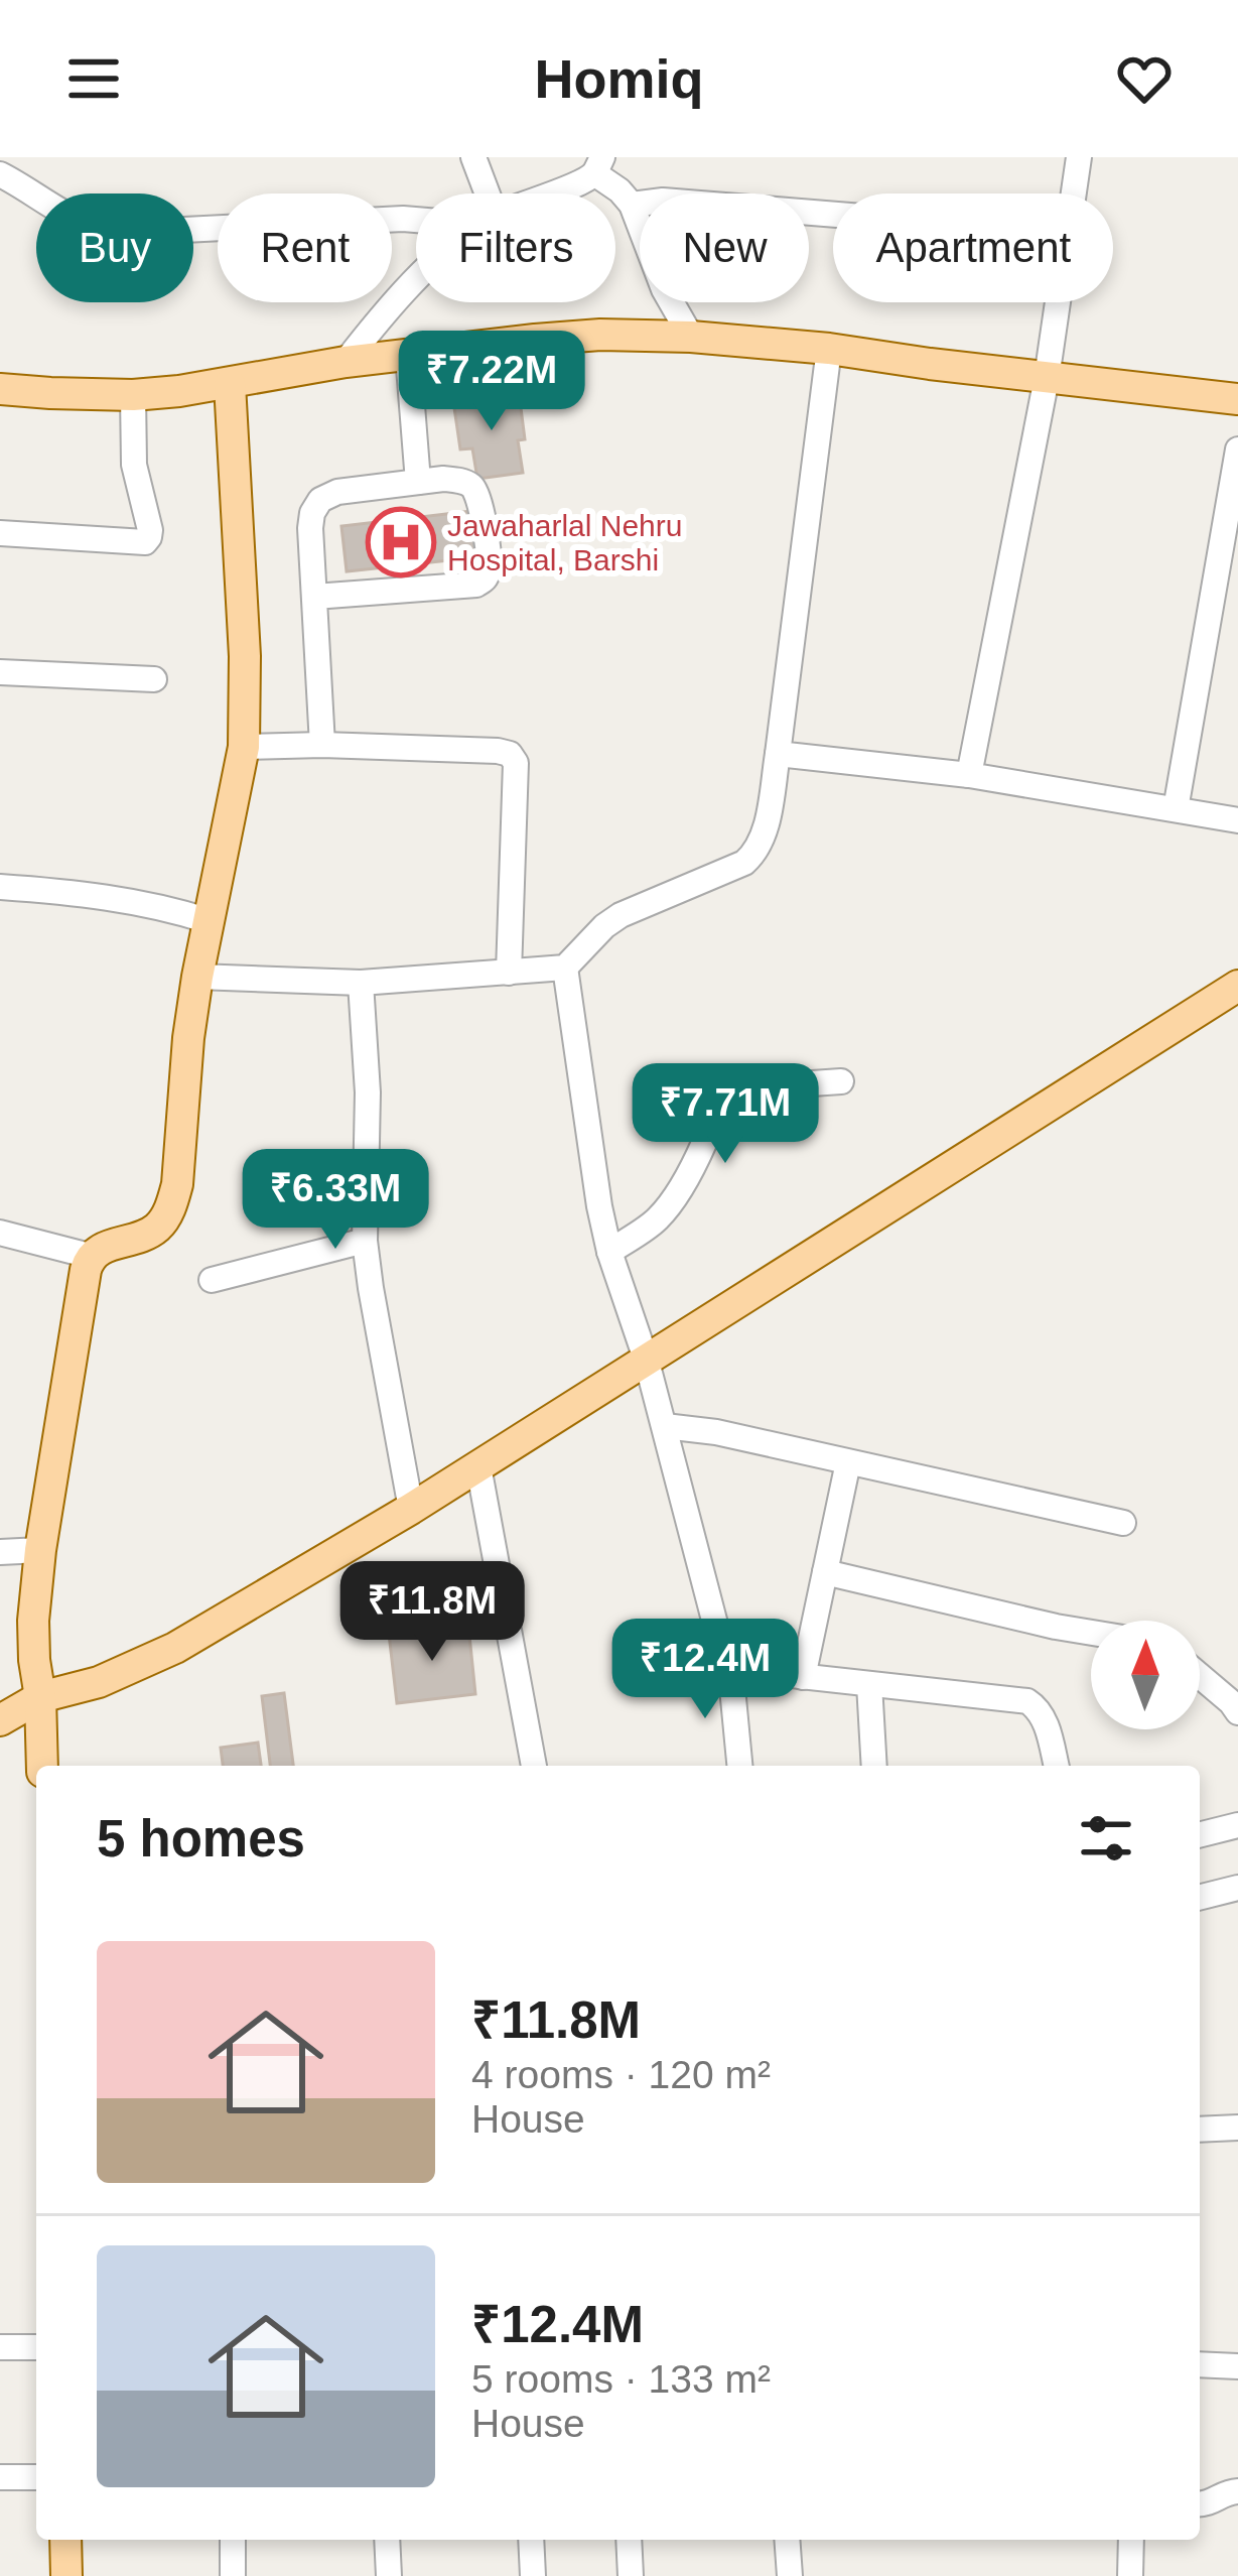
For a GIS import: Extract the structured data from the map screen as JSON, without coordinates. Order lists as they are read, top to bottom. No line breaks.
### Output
{"places":{"hospital":["Jawaharlal Nehru Hospital, Barshi"]},"north":"top","page":{"header":"Homiq","chip":["Buy","Rent","Filters","New","Apartment"],"price":["₹7.22M","₹7.71M","₹6.33M","₹11.8M","₹12.4M"],"heading":"5 homes","list":[{"name":"₹11.8M","note":"4 rooms · 120 m² · House"},{"name":"₹12.4M","note":"5 rooms · 133 m² · House"}]}}
